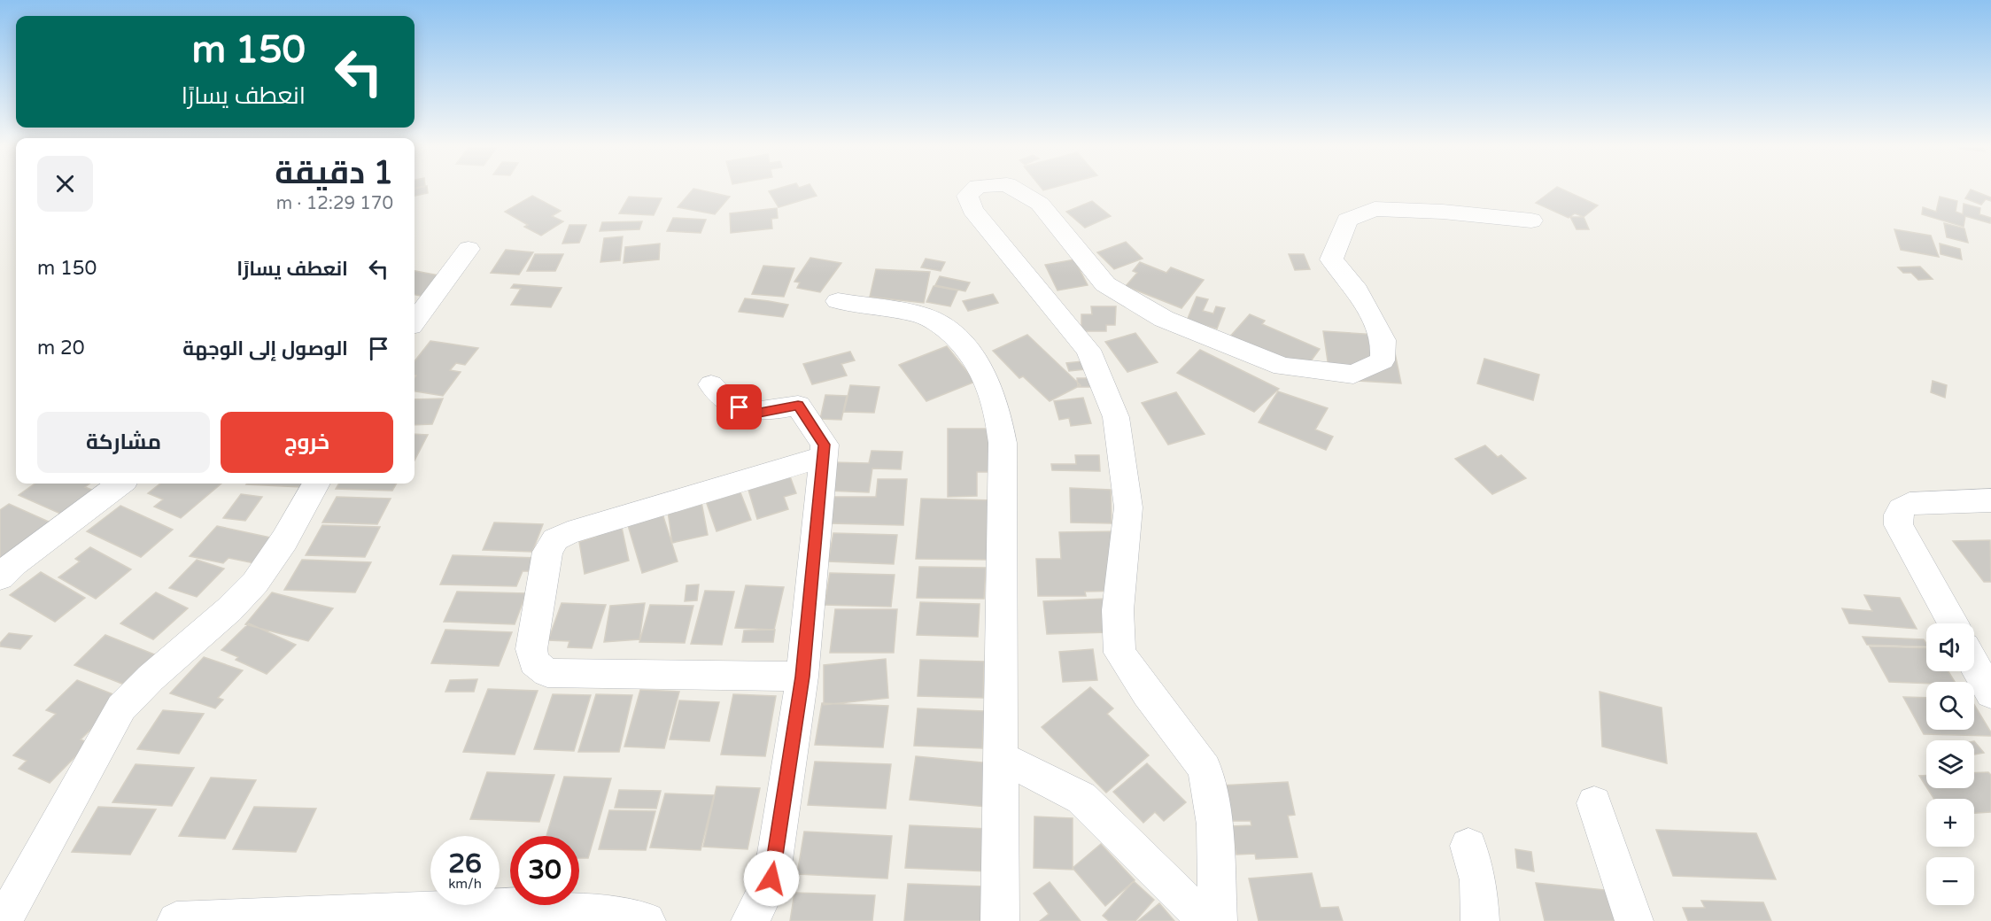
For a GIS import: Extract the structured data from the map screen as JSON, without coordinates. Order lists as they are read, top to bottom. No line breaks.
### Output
{"page":{"turn":["150 m","انعطف يسارًا"],"heading":["1 دقيقة","170 m · 12:29"],"list":[{"name":"انعطف يسارًا","value":"150 m"},{"name":"الوصول إلى الوجهة","value":"20 m"}],"buttons":["خروج","مشاركة"],"map_buttons":["+","−"],"speed":"26 km/h","limit":"30"}}
